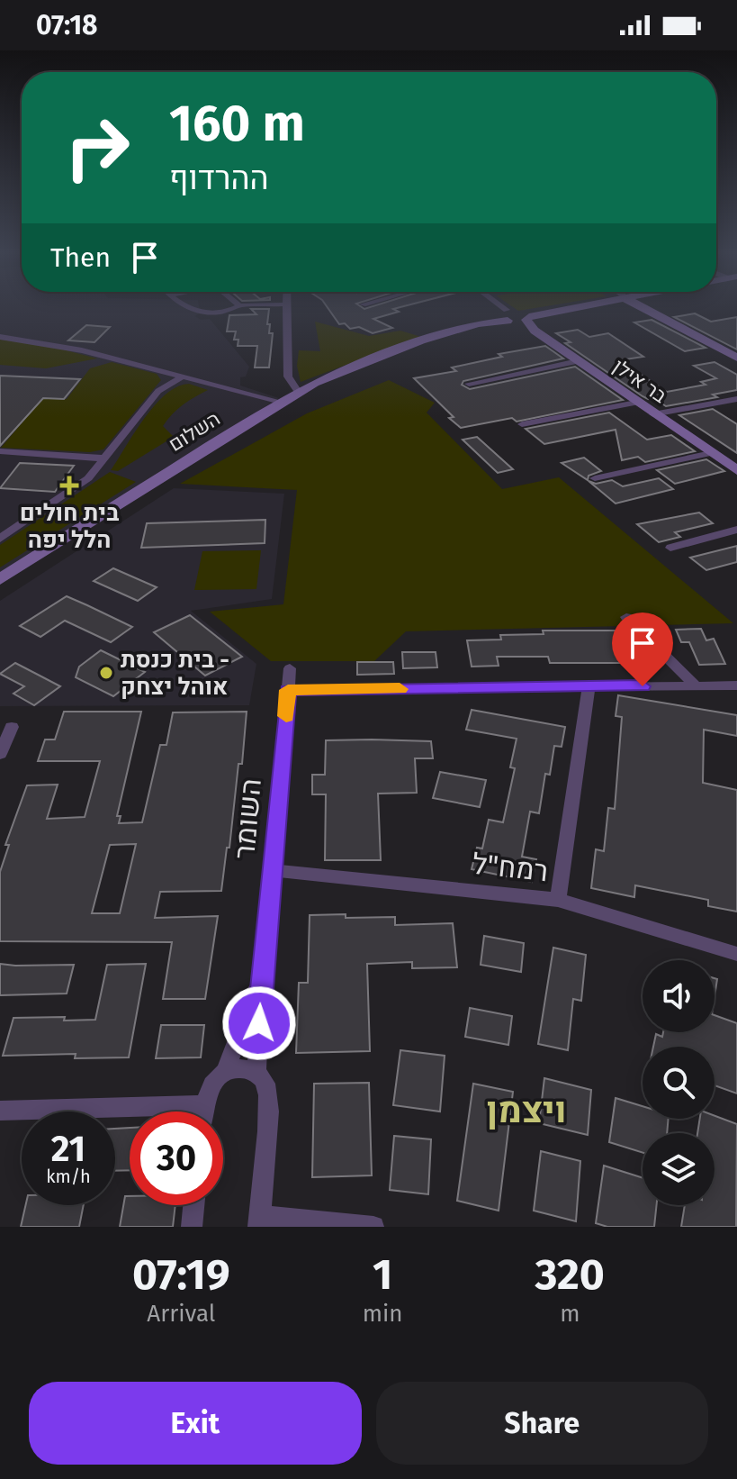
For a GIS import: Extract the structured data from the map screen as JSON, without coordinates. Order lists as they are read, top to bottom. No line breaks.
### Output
{"streets":{"street":["בר אילן","השלום","השומר","רמח\"ל"]},"crossings":[["בר אילן","השלום"],["השומר","רמח\"ל"]],"districts":["ויצמן"],"places":{"health":["בית חולים הלל יפה"],"other":["בית כנסת - אוהל יצחק"]},"page":{"status":"07:18","turn":["160 m","ההרדוף"],"then":"Then","speed":"21 km/h","limit":"30","eta":["07:19","Arrival","1","min","320","m"],"buttons":["Exit","Share"]}}
